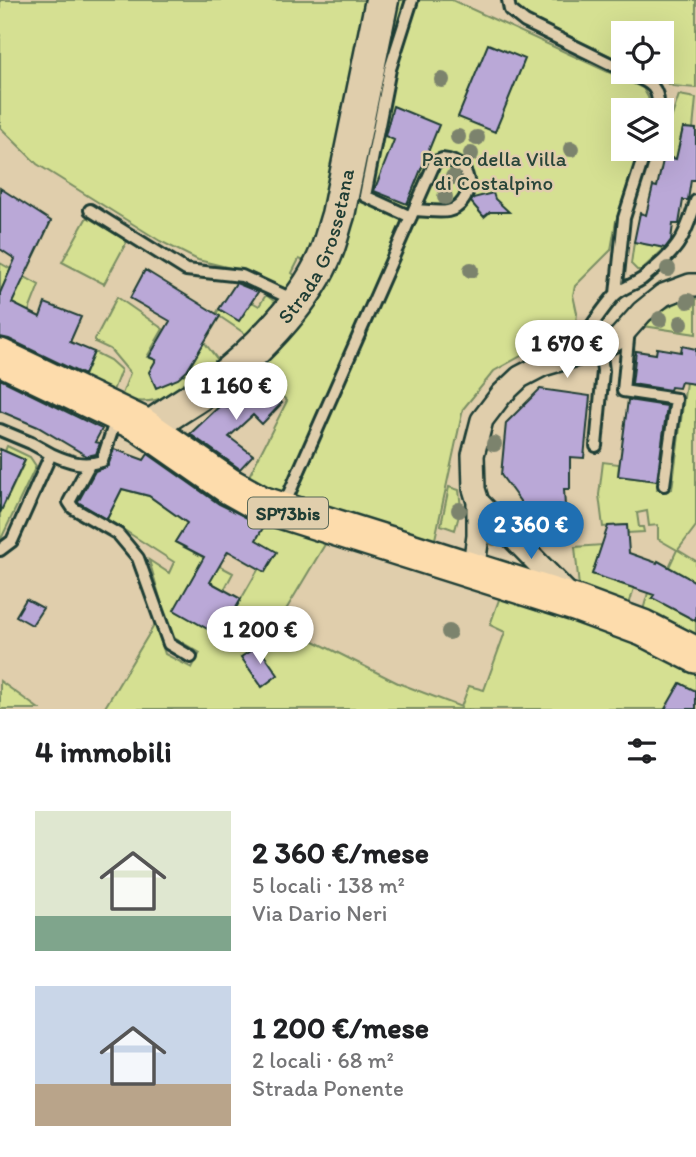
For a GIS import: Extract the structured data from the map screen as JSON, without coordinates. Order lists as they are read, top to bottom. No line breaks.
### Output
{"streets":{"main road":["Strada Grossetana","SP73bis"]},"crossings":[["Strada Grossetana","SP73bis"]],"parks":["Parco della Villa di Costalpino"],"page":{"price":["1 670 €","1 160 €","2 360 €","1 200 €"],"heading":"4 immobili","list":[{"name":"2 360 €/mese","note":"5 locali · 138 m² · Via Dario Neri"},{"name":"1 200 €/mese","note":"2 locali · 68 m² · Strada Ponente"}]}}
